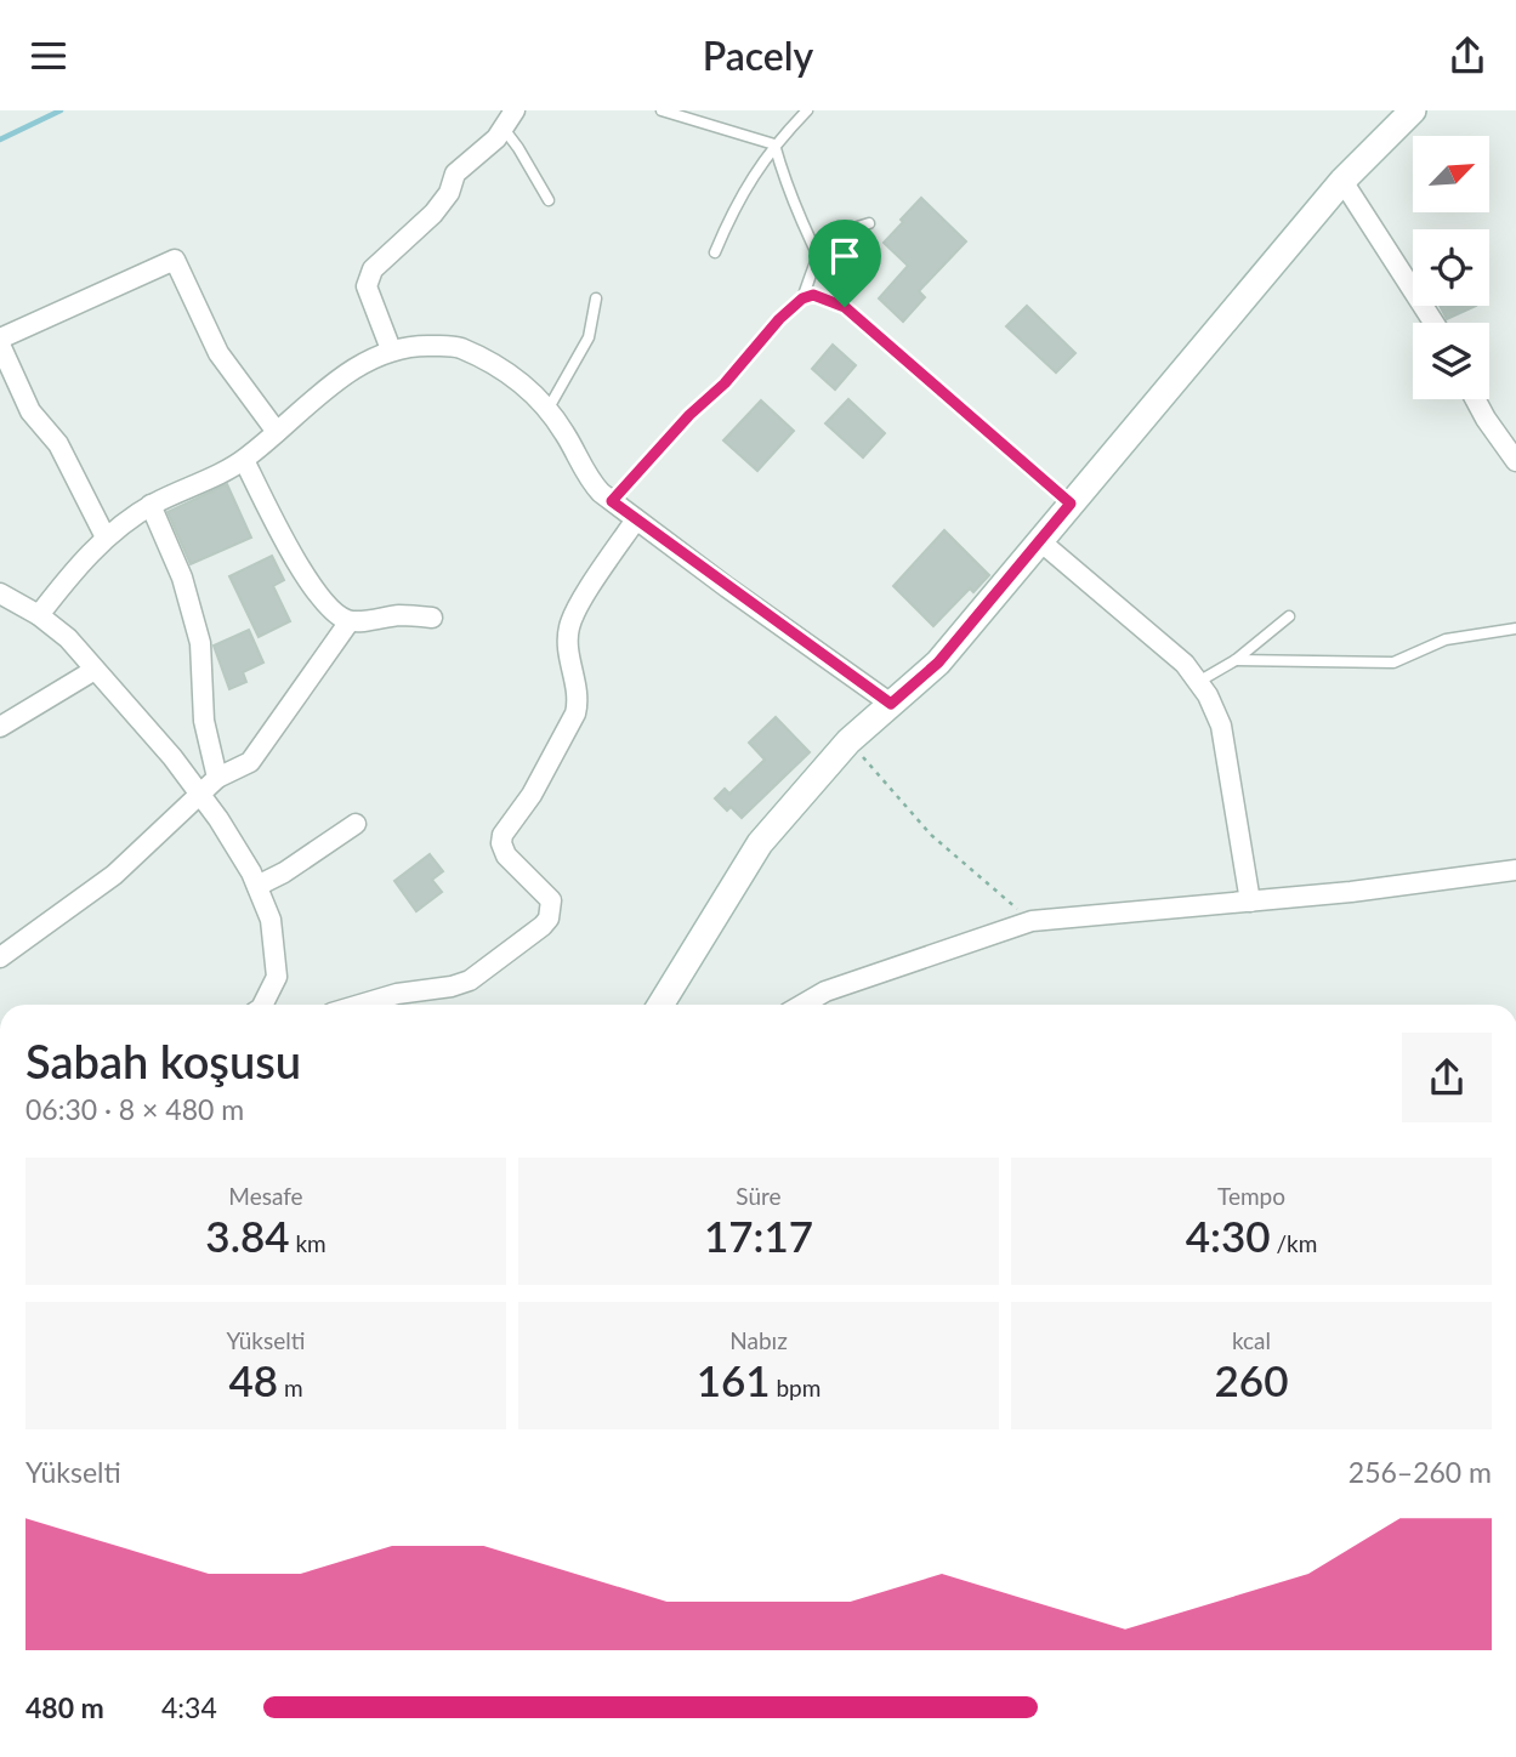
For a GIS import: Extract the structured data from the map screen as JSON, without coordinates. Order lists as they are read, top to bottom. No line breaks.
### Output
{"north":"top right","page":{"header":"Pacely","heading":["Sabah koşusu","06:30 · 8 × 480 m"],"stats":[["Mesafe","3.84 km"],["Süre","17:17"],["Tempo","4:30 /km"],["Yükselti","48 m"],["Nabız","161 bpm"],["kcal","260"]],"chart":["Yükselti","256–260 m"],"list":[{"name":"480 m","note":"4:34"}]}}
